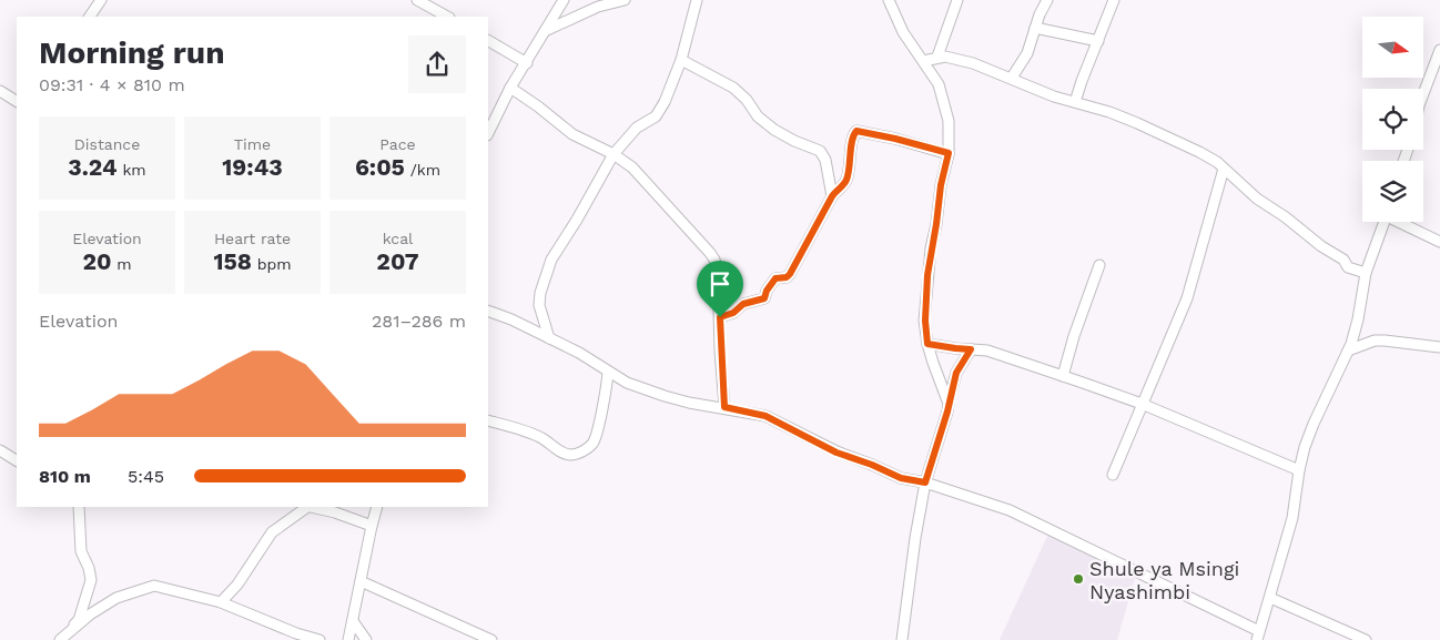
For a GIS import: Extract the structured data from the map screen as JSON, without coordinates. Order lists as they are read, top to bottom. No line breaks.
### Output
{"places":["Shule ya Msingi Nyashimbi"],"north":"right","page":{"heading":["Morning run","09:31 · 4 × 810 m"],"stats":[["Distance","3.24 km"],["Time","19:43"],["Pace","6:05 /km"],["Elevation","20 m"],["Heart rate","158 bpm"],["kcal","207"]],"chart":["Elevation","281–286 m"],"list":[{"name":"810 m","note":"5:45"}]}}
